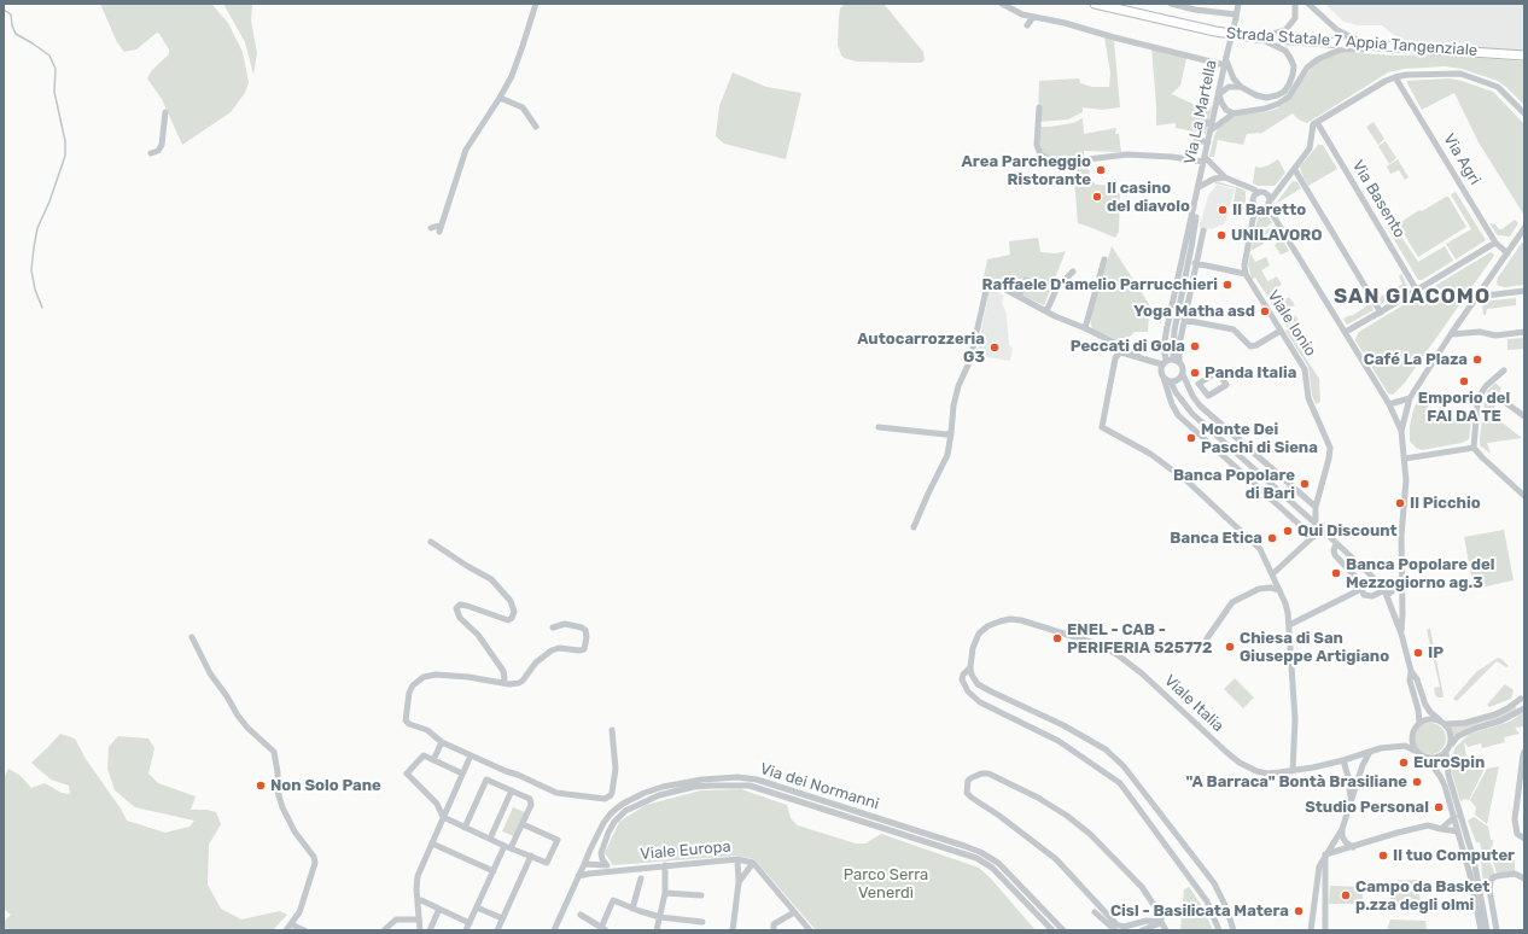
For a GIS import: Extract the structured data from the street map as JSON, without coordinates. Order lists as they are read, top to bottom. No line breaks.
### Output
{"streets":{"highway":["Strada Statale 7 Appia Tangenziale"],"street":["Via La Martella","Via Agri","Via Basento","Viale Ionio","Viale Italia","Via dei Normanni","Viale Europa"]},"crossings":[["Via dei Normanni","Viale Europa"]],"districts":["SAN GIACOMO"],"parks":["Parco Serra Venerdì"],"places":["Area Parcheggio Ristorante","Il casino del diavolo","Il Baretto","UNILAVORO","Raffaele D'amelio Parrucchieri","Yoga Matha asd","Peccati di Gola","Autocarrozzeria G3","Café La Plaza","Panda Italia","Emporio del FAI DA TE","Monte Dei Paschi di Siena","Banca Popolare di Bari","Il Picchio","Qui Discount","Banca Etica","Banca Popolare del Mezzogiorno ag.3","ENEL - CAB - PERIFERIA 525772","Chiesa di San Giuseppe Artigiano","IP","EuroSpin","\"A Barraca\" Bontà Brasiliane","Non Solo Pane","Studio Personal","Il tuo Computer","Campo da Basket p.zza degli olmi","Cisl - Basilicata Matera"]}
